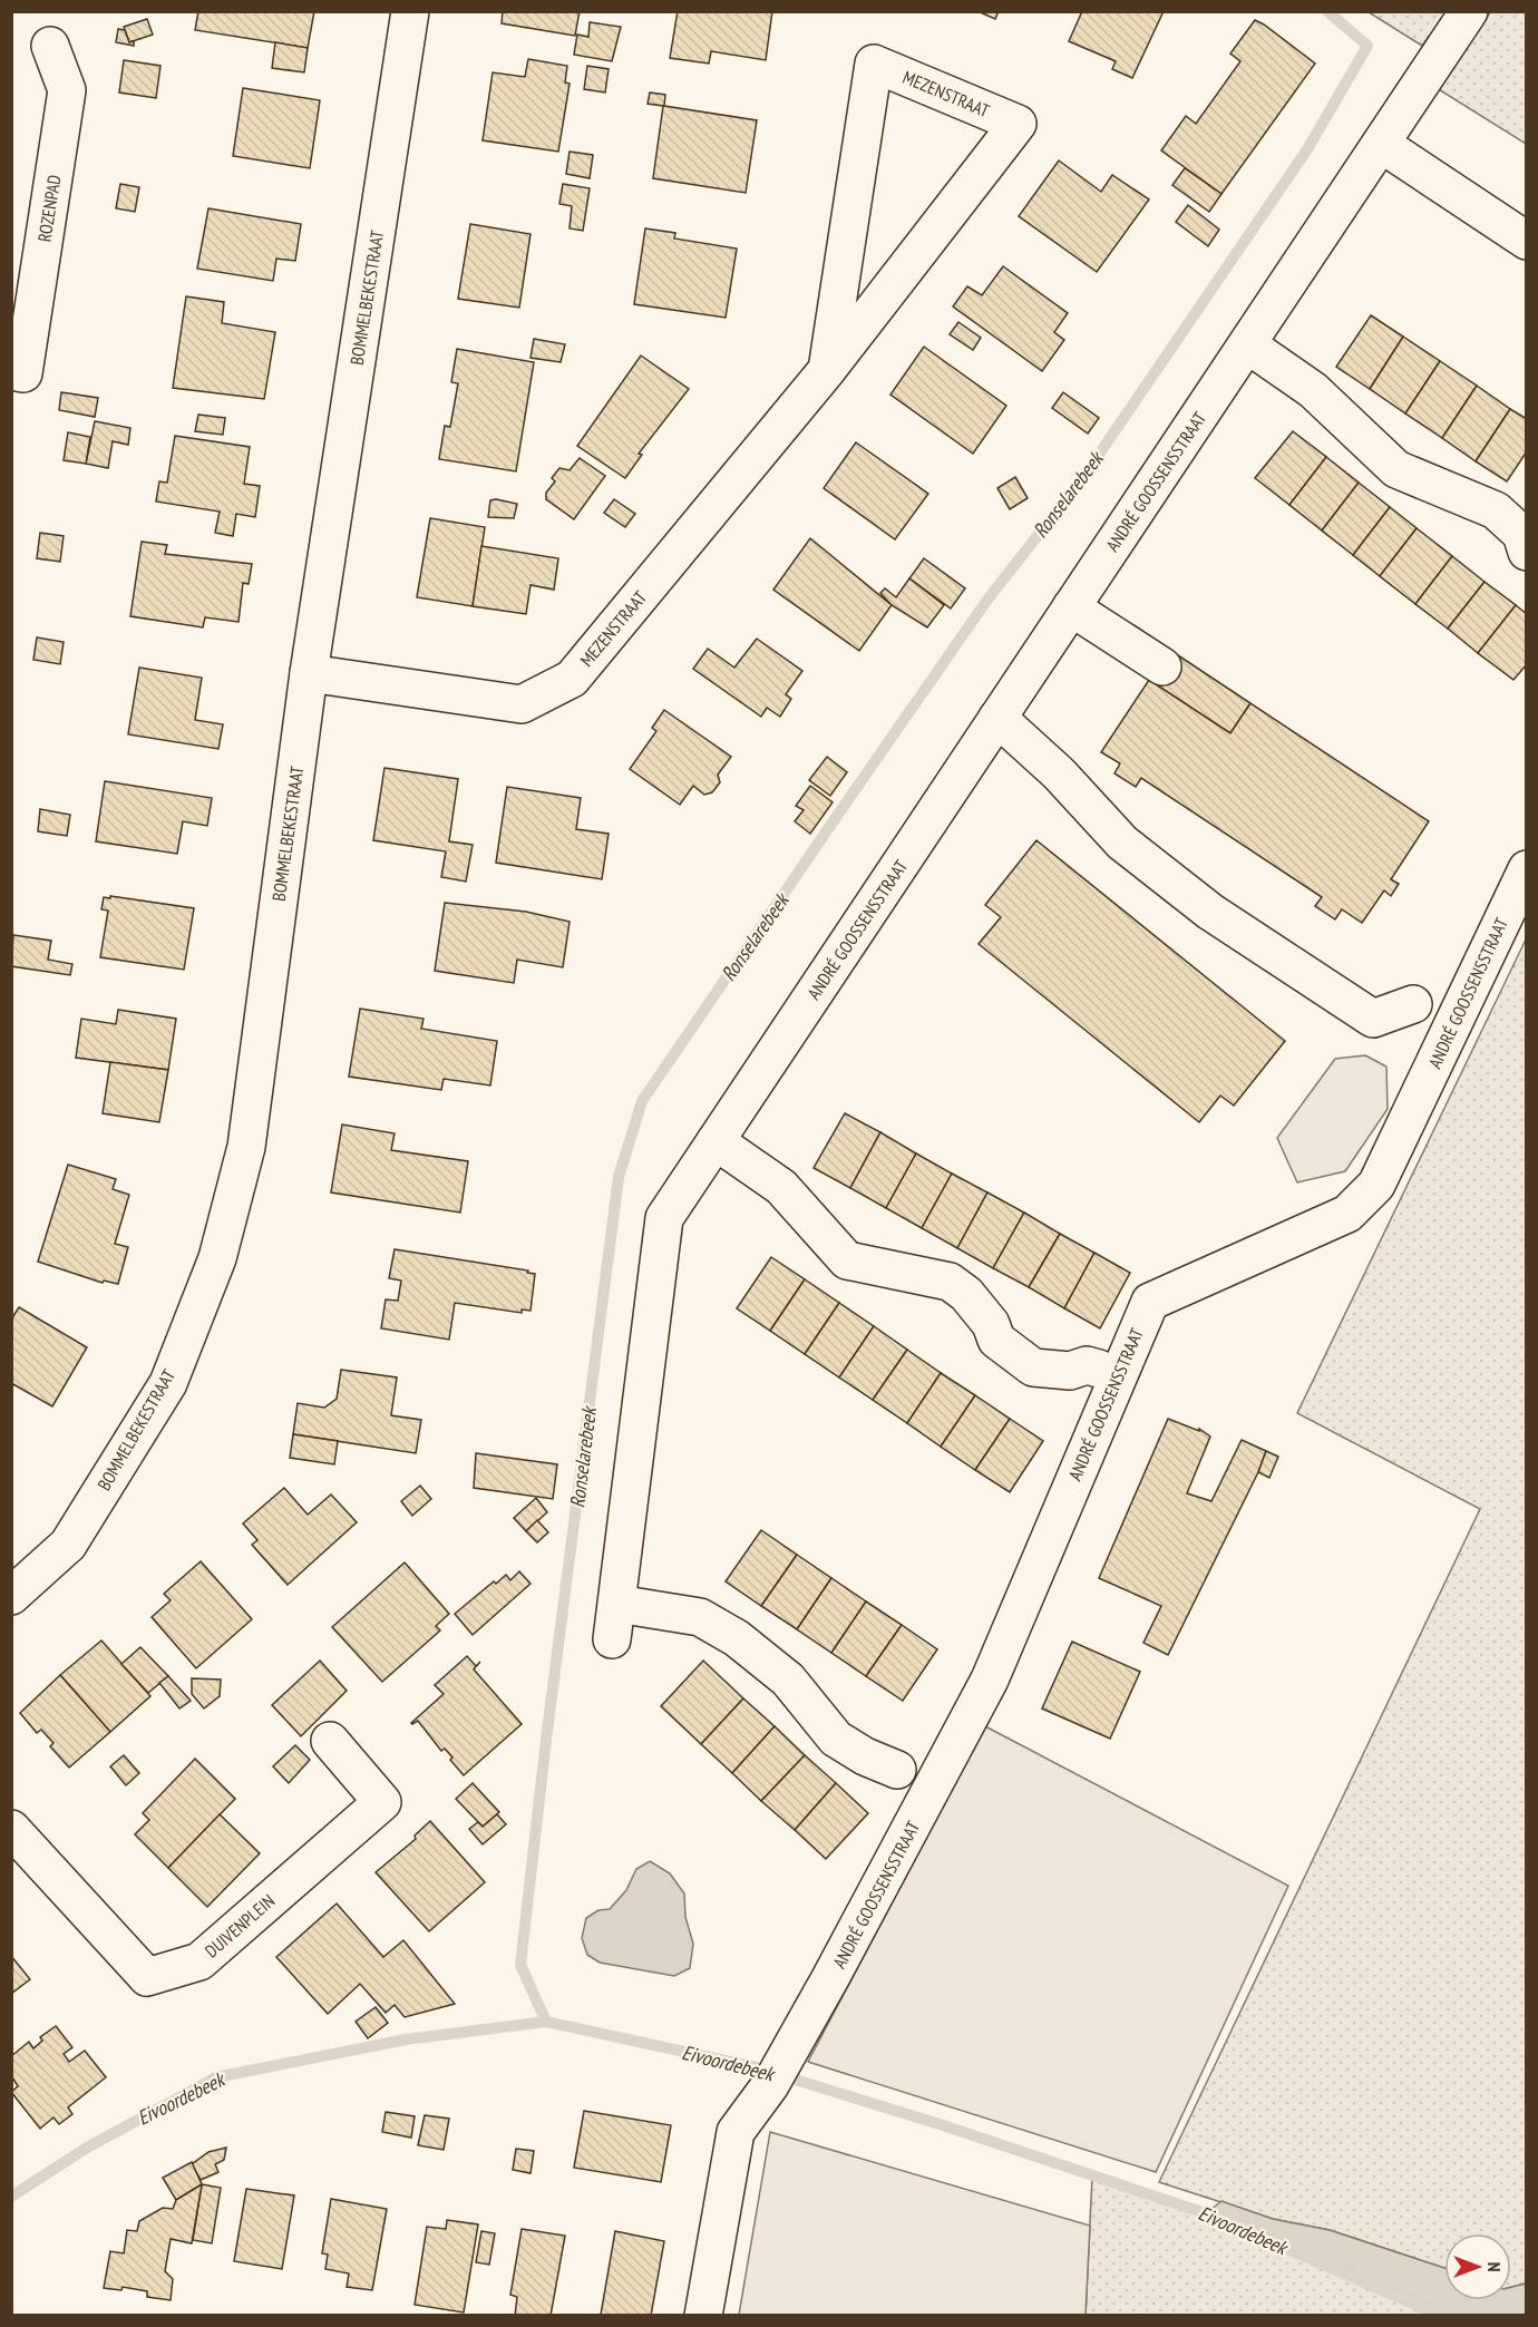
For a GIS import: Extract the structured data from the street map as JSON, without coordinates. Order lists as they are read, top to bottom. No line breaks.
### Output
{"streets":{"street":["MEZENSTRAAT","ROZENPAD","BOMMELBEKESTRAAT","ANDRÉ GOOSSENSSTRAAT","DUIVENPLEIN"]},"crossings":[["MEZENSTRAAT","BOMMELBEKESTRAAT"]],"water":["Ronselarebeek","Eivoordebeek"],"north":"right"}
